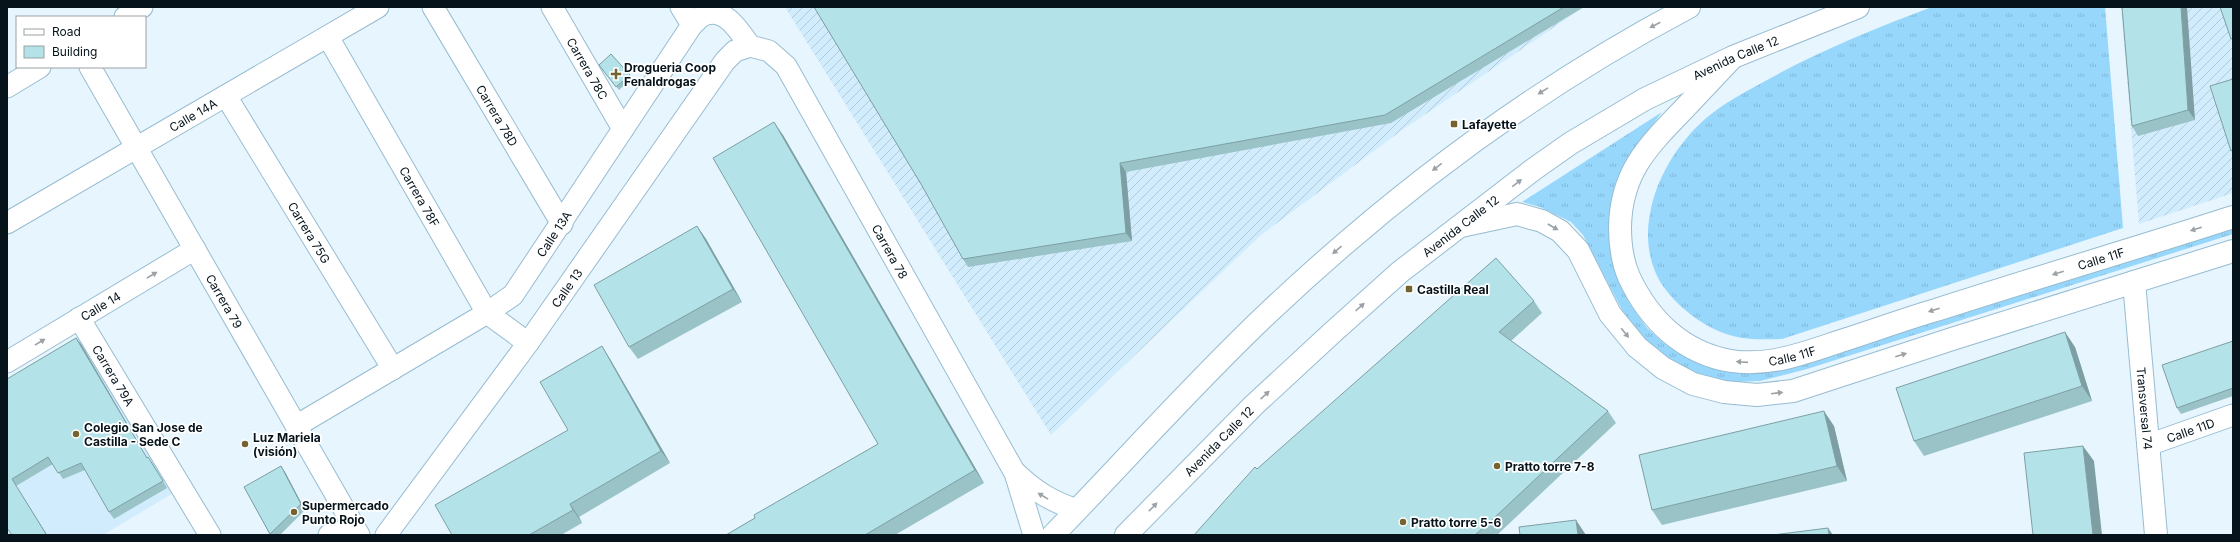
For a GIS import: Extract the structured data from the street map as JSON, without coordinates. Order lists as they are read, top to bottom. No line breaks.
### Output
{"streets":{"street":["Avenida Calle 12","Carrera 78C","Calle 14A","Carrera 78D","Carrera 78F","Carrera 75G","Calle 13A","Carrera 78","Calle 11F","Calle 13","Carrera 79","Calle 14","Carrera 79A","Transversal 74","Calle 11D"]},"crossings":[["Avenida Calle 12","Calle 11F"],["Carrera 78C","Calle 13A"],["Calle 14A","Carrera 78F"],["Calle 14A","Carrera 75G"],["Calle 14A","Carrera 79"],["Carrera 78D","Calle 13A"],["Carrera 78F","Calle 13A"],["Carrera 78F","Calle 13"],["Carrera 75G","Calle 13A"],["Calle 13A","Carrera 78"],["Calle 13A","Calle 13"],["Calle 13A","Carrera 79"],["Carrera 78","Calle 13"],["Carrera 79","Calle 14"],["Calle 14","Carrera 79A"],["Transversal 74","Calle 11D"]],"one_way":["Calle 14"],"places":{"health":["Drogueria Coop Fenaldrogas"],"transit":["Lafayette","Castilla Real"],"other":["Colegio San Jose de Castilla - Sede C","Luz Mariela (visión)","Pratto torre 7-8","Supermercado Punto Rojo","Pratto torre 5-6"]},"legend":["Road","Building"]}
